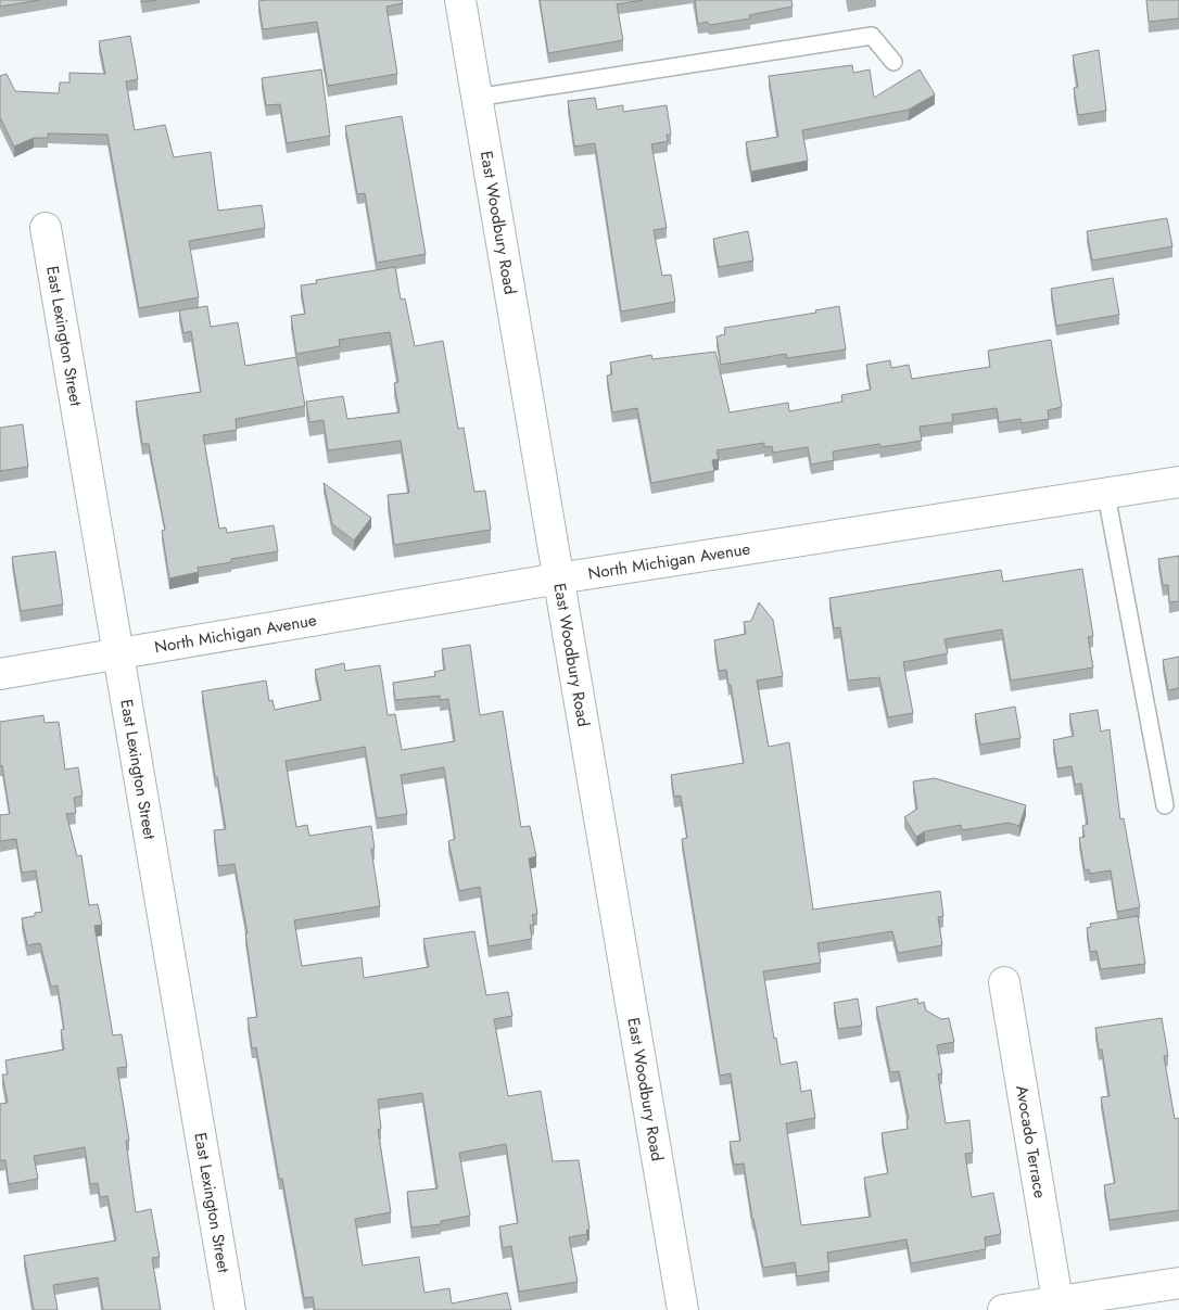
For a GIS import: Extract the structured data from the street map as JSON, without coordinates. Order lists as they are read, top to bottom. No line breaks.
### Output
{"streets":{"street":["East Woodbury Road","East Lexington Street","North Michigan Avenue","Avocado Terrace"]},"crossings":[["East Woodbury Road","North Michigan Avenue"],["East Lexington Street","North Michigan Avenue"]]}
